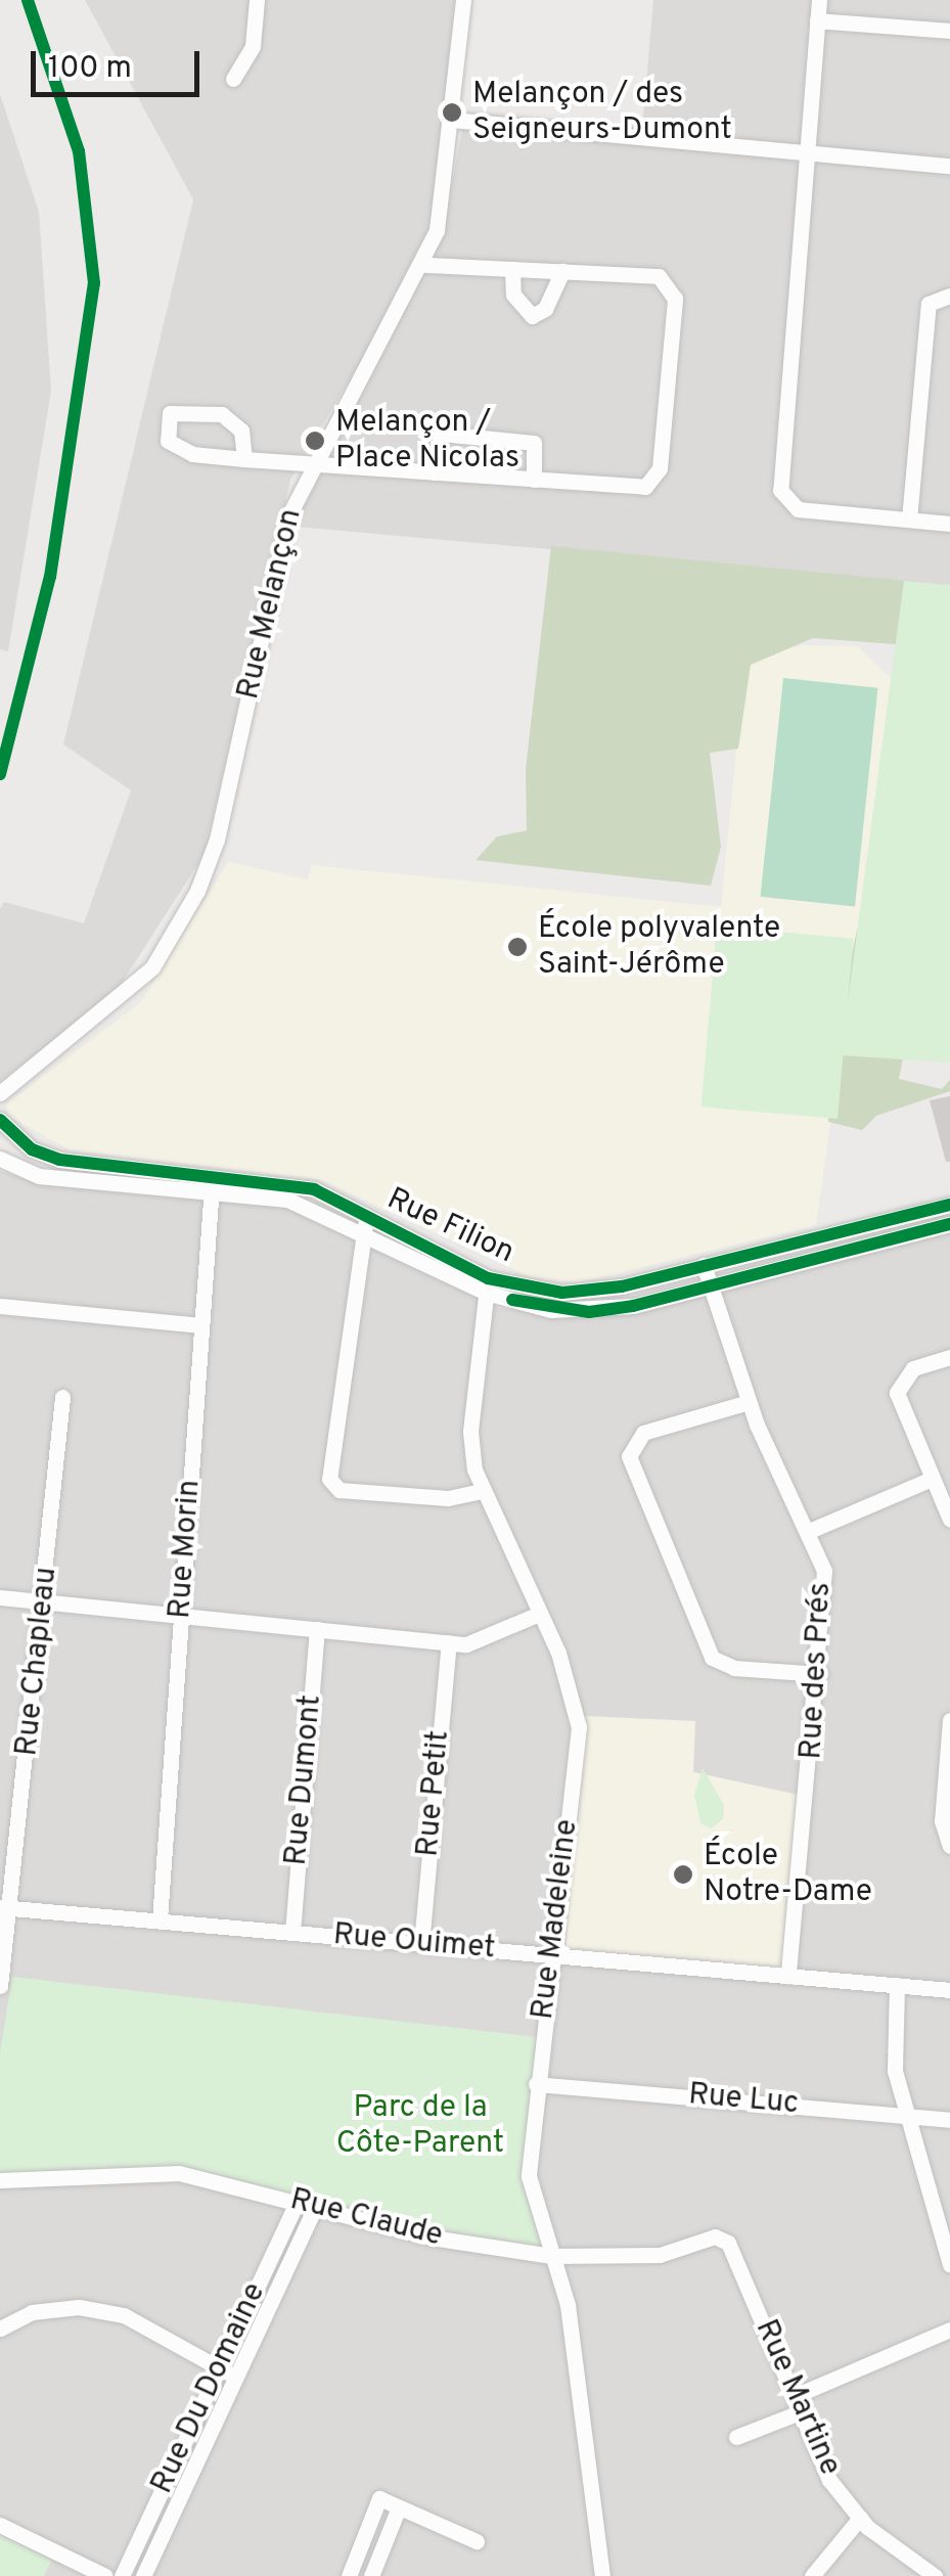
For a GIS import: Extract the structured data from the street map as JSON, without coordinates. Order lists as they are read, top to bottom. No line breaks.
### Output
{"streets":{"street":["Rue Melançon","Rue Filion","Rue Morin","Rue Chapleau","Rue des Prés","Rue Dumont","Rue Petit","Rue Madeleine","Rue Ouimet","Rue Luc","Rue Claude","Rue Du Domaine","Rue Martine"]},"crossings":[["Rue Filion","Rue Morin"],["Rue Filion","Rue des Prés"],["Rue Filion","Rue Madeleine"],["Rue Morin","Rue Ouimet"],["Rue Chapleau","Rue Ouimet"],["Rue des Prés","Rue Ouimet"],["Rue Dumont","Rue Ouimet"],["Rue Petit","Rue Ouimet"],["Rue Madeleine","Rue Ouimet"],["Rue Madeleine","Rue Luc"],["Rue Madeleine","Rue Claude"],["Rue Claude","Rue Du Domaine"],["Rue Claude","Rue Martine"]],"parks":["Parc de la Côte-Parent"],"places":["Melançon / des Seigneurs-Dumont","Melançon / Place Nicolas","École polyvalente Saint-Jérôme","École Notre-Dame"],"scale_bar":"100 m"}
